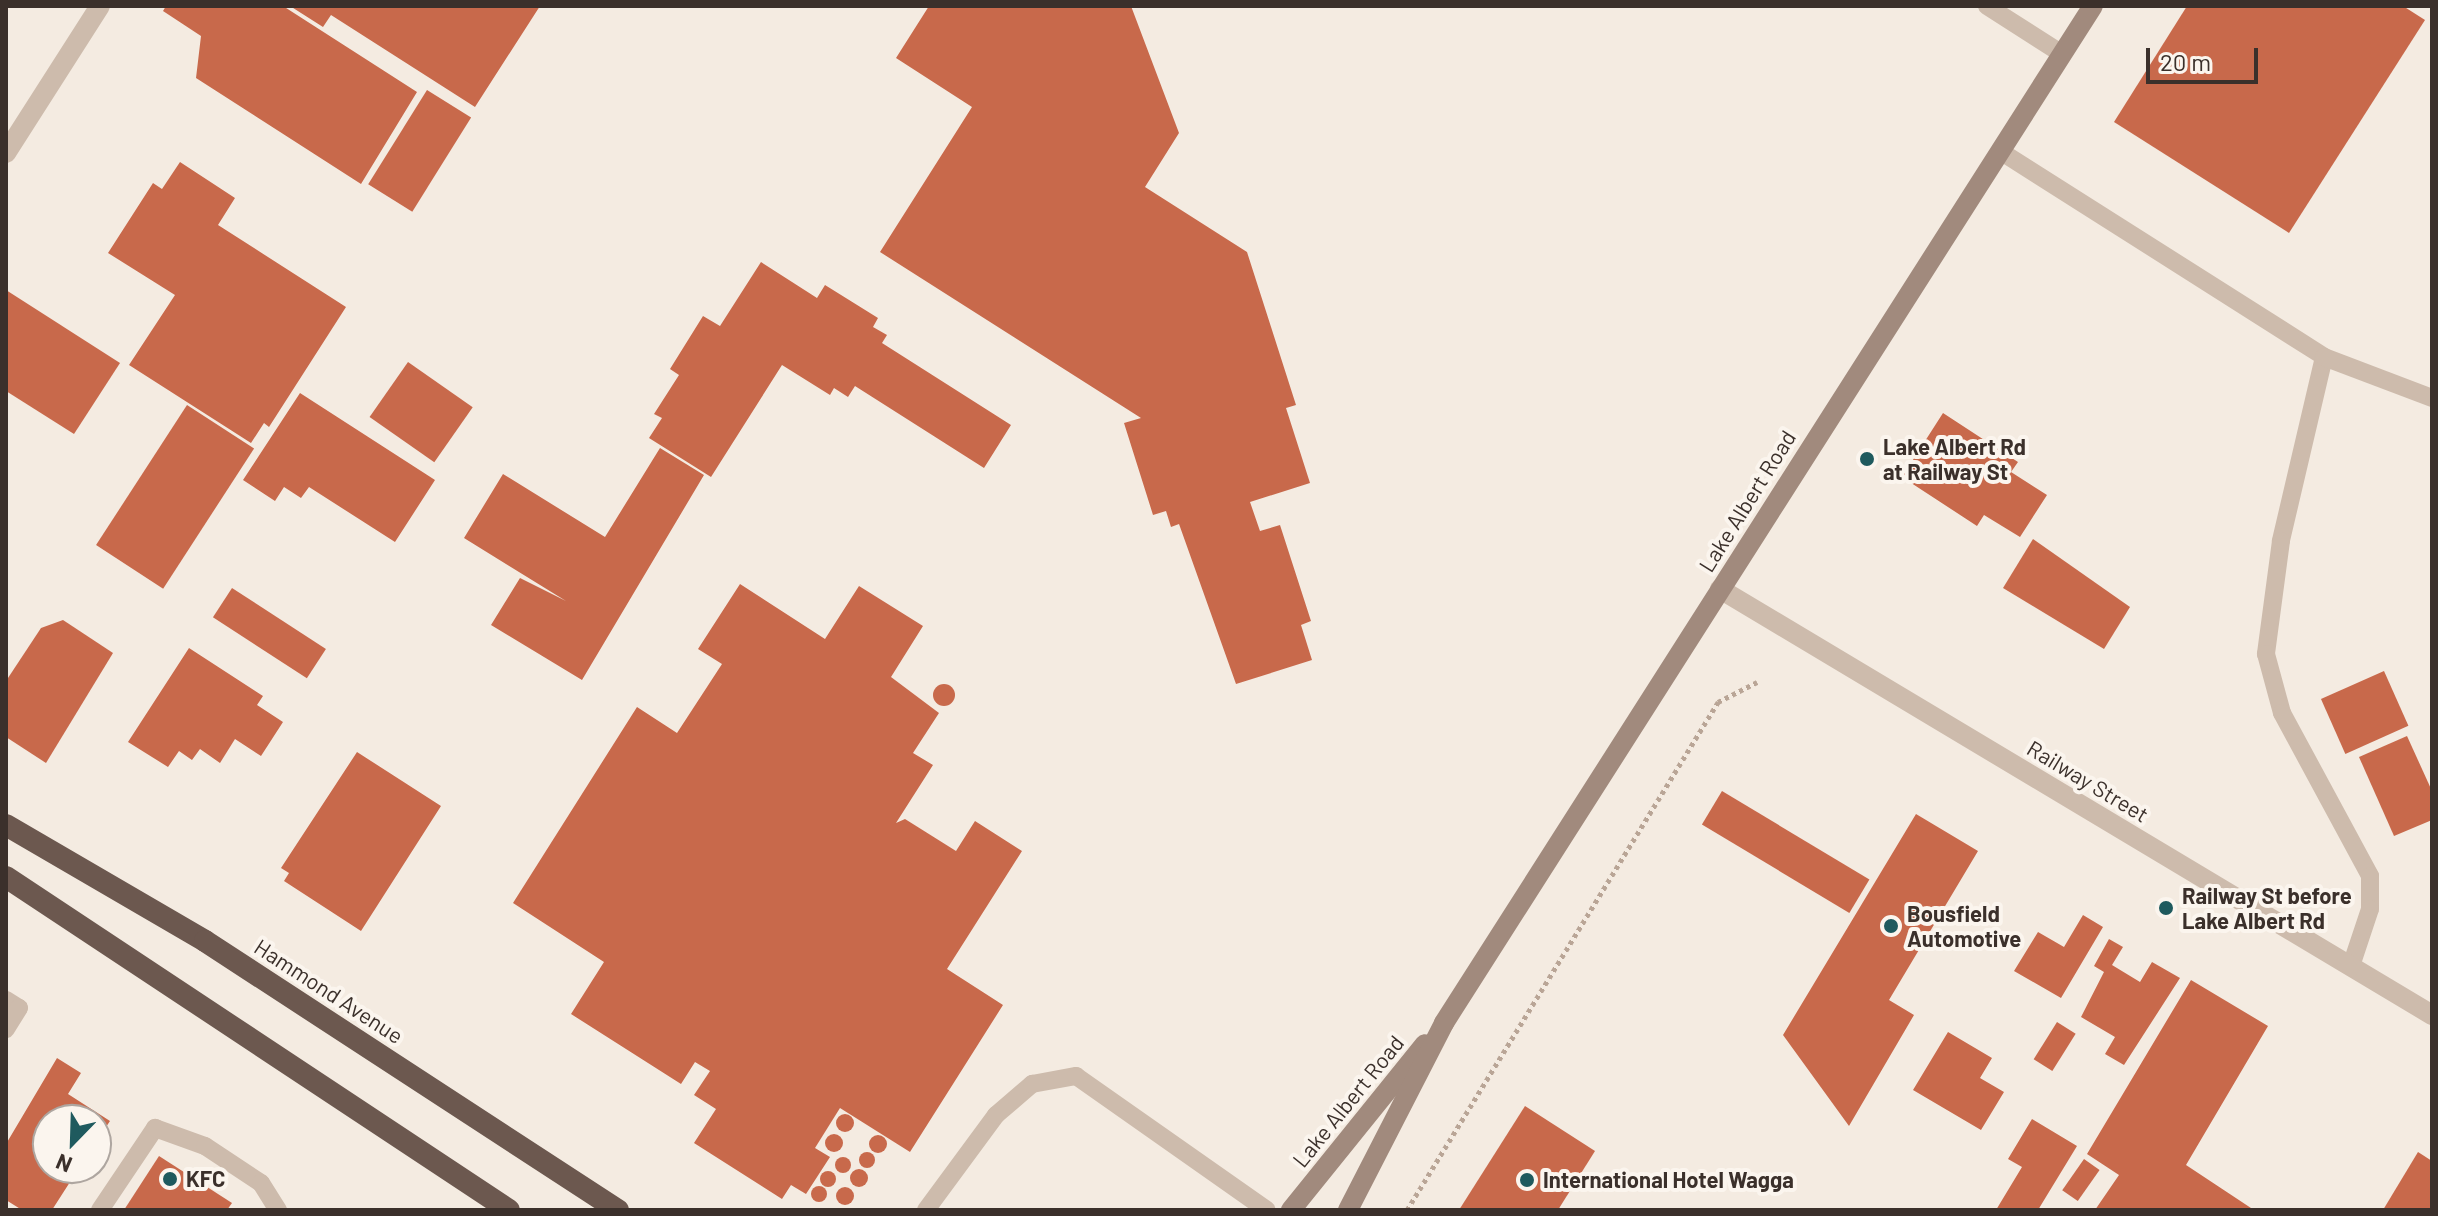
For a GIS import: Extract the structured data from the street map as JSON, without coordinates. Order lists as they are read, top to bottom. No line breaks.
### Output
{"streets":{"highway":["Hammond Avenue"],"main road":["Lake Albert Road"],"street":["Railway Street"]},"crossings":[["Lake Albert Road","Railway Street"]],"places":["Lake Albert Rd at Railway St","Railway St before Lake Albert Rd","Bousfield Automotive","KFC","International Hotel Wagga"],"scale_bar":"20 m","north":"bottom left"}
